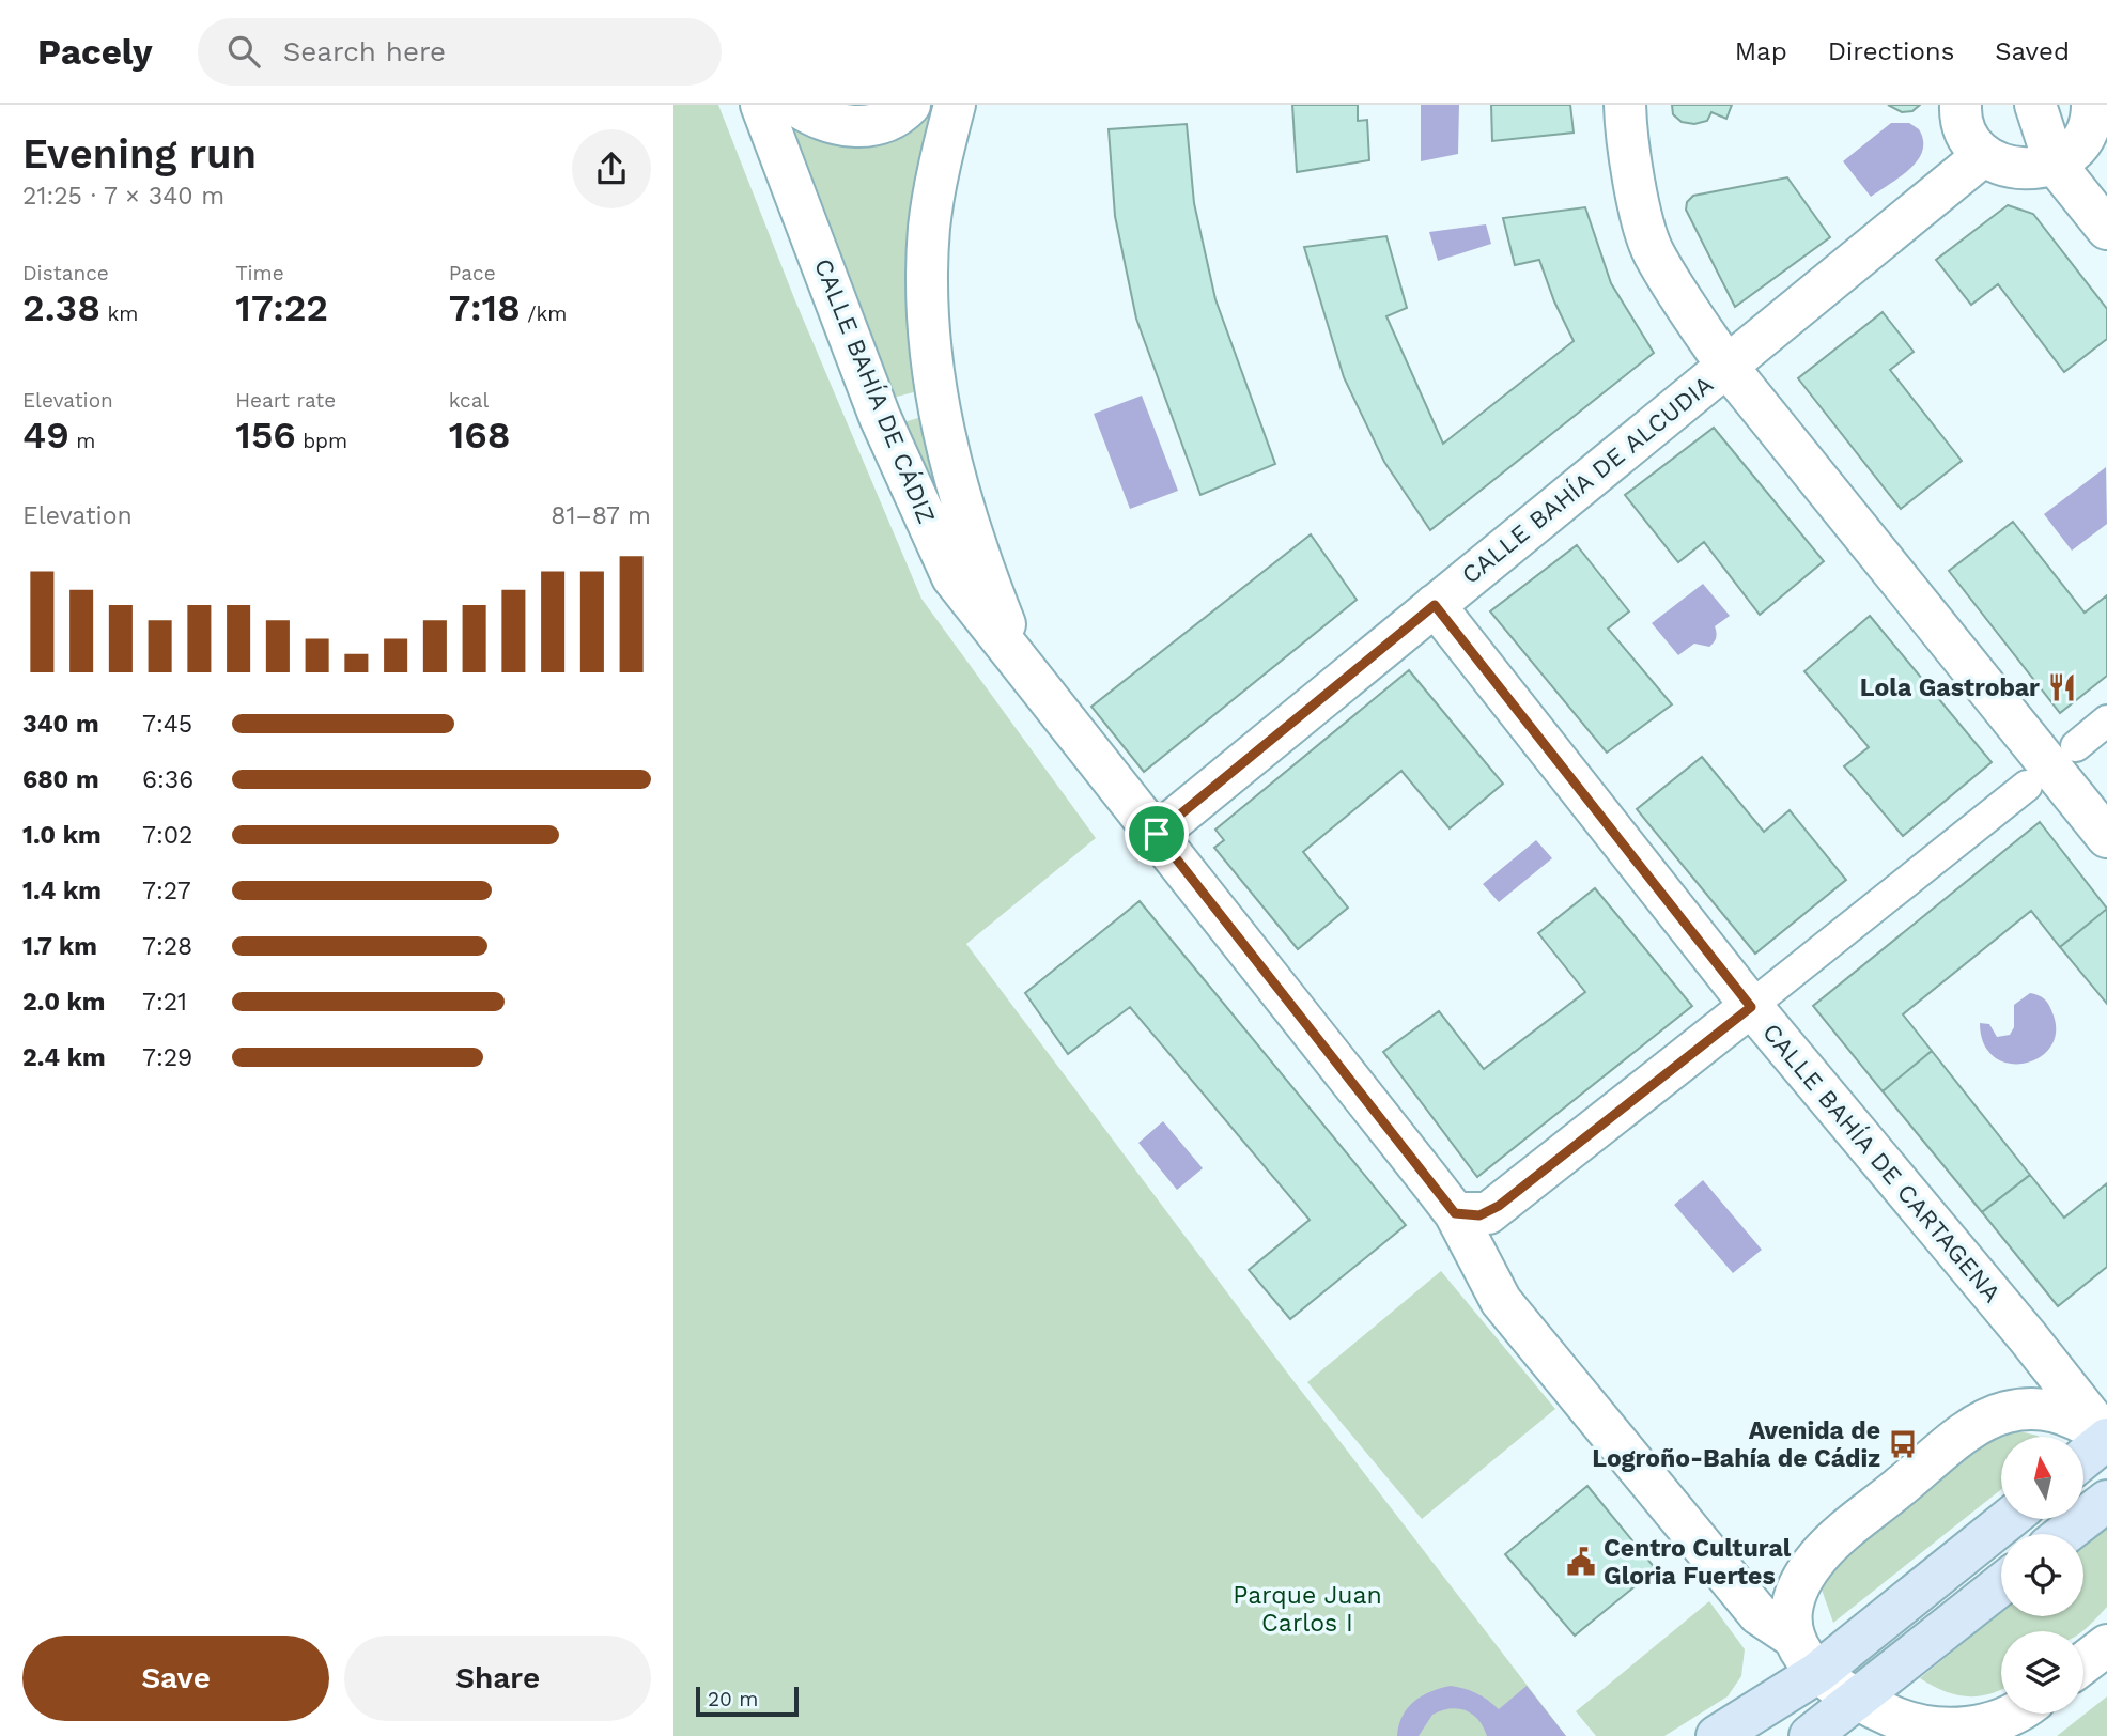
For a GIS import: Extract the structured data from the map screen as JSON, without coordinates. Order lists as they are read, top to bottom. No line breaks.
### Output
{"streets":{"street":["CALLE BAHÍA DE CÁDIZ","CALLE BAHÍA DE ALCUDIA","CALLE BAHÍA DE CARTAGENA"]},"crossings":[["CALLE BAHÍA DE CÁDIZ","CALLE BAHÍA DE ALCUDIA"],["CALLE BAHÍA DE ALCUDIA","CALLE BAHÍA DE CARTAGENA"]],"parks":["Parque Juan Carlos I"],"places":{"restaurant":["Lola Gastrobar"],"bus stop":["Avenida de Logroño-Bahía de Cádiz"],"public building":["Centro Cultural Gloria Fuertes"]},"scale_bar":"20 m","north":"top","page":{"header":"Pacely","search":"Search here","nav":["Map","Directions","Saved"],"heading":["Evening run","21:25 · 7 × 340 m"],"stats":[["Distance","2.38 km"],["Time","17:22"],["Pace","7:18 /km"],["Elevation","49 m"],["Heart rate","156 bpm"],["kcal","168"]],"chart":["Elevation","81–87 m"],"list":[{"name":"340 m","note":"7:45"},{"name":"680 m","note":"6:36"},{"name":"1.0 km","note":"7:02"},{"name":"1.4 km","note":"7:27"},{"name":"1.7 km","note":"7:28"},{"name":"2.0 km","note":"7:21"},{"name":"2.4 km","note":"7:29"}],"buttons":["Save","Share"],"scale":"20 m"}}
